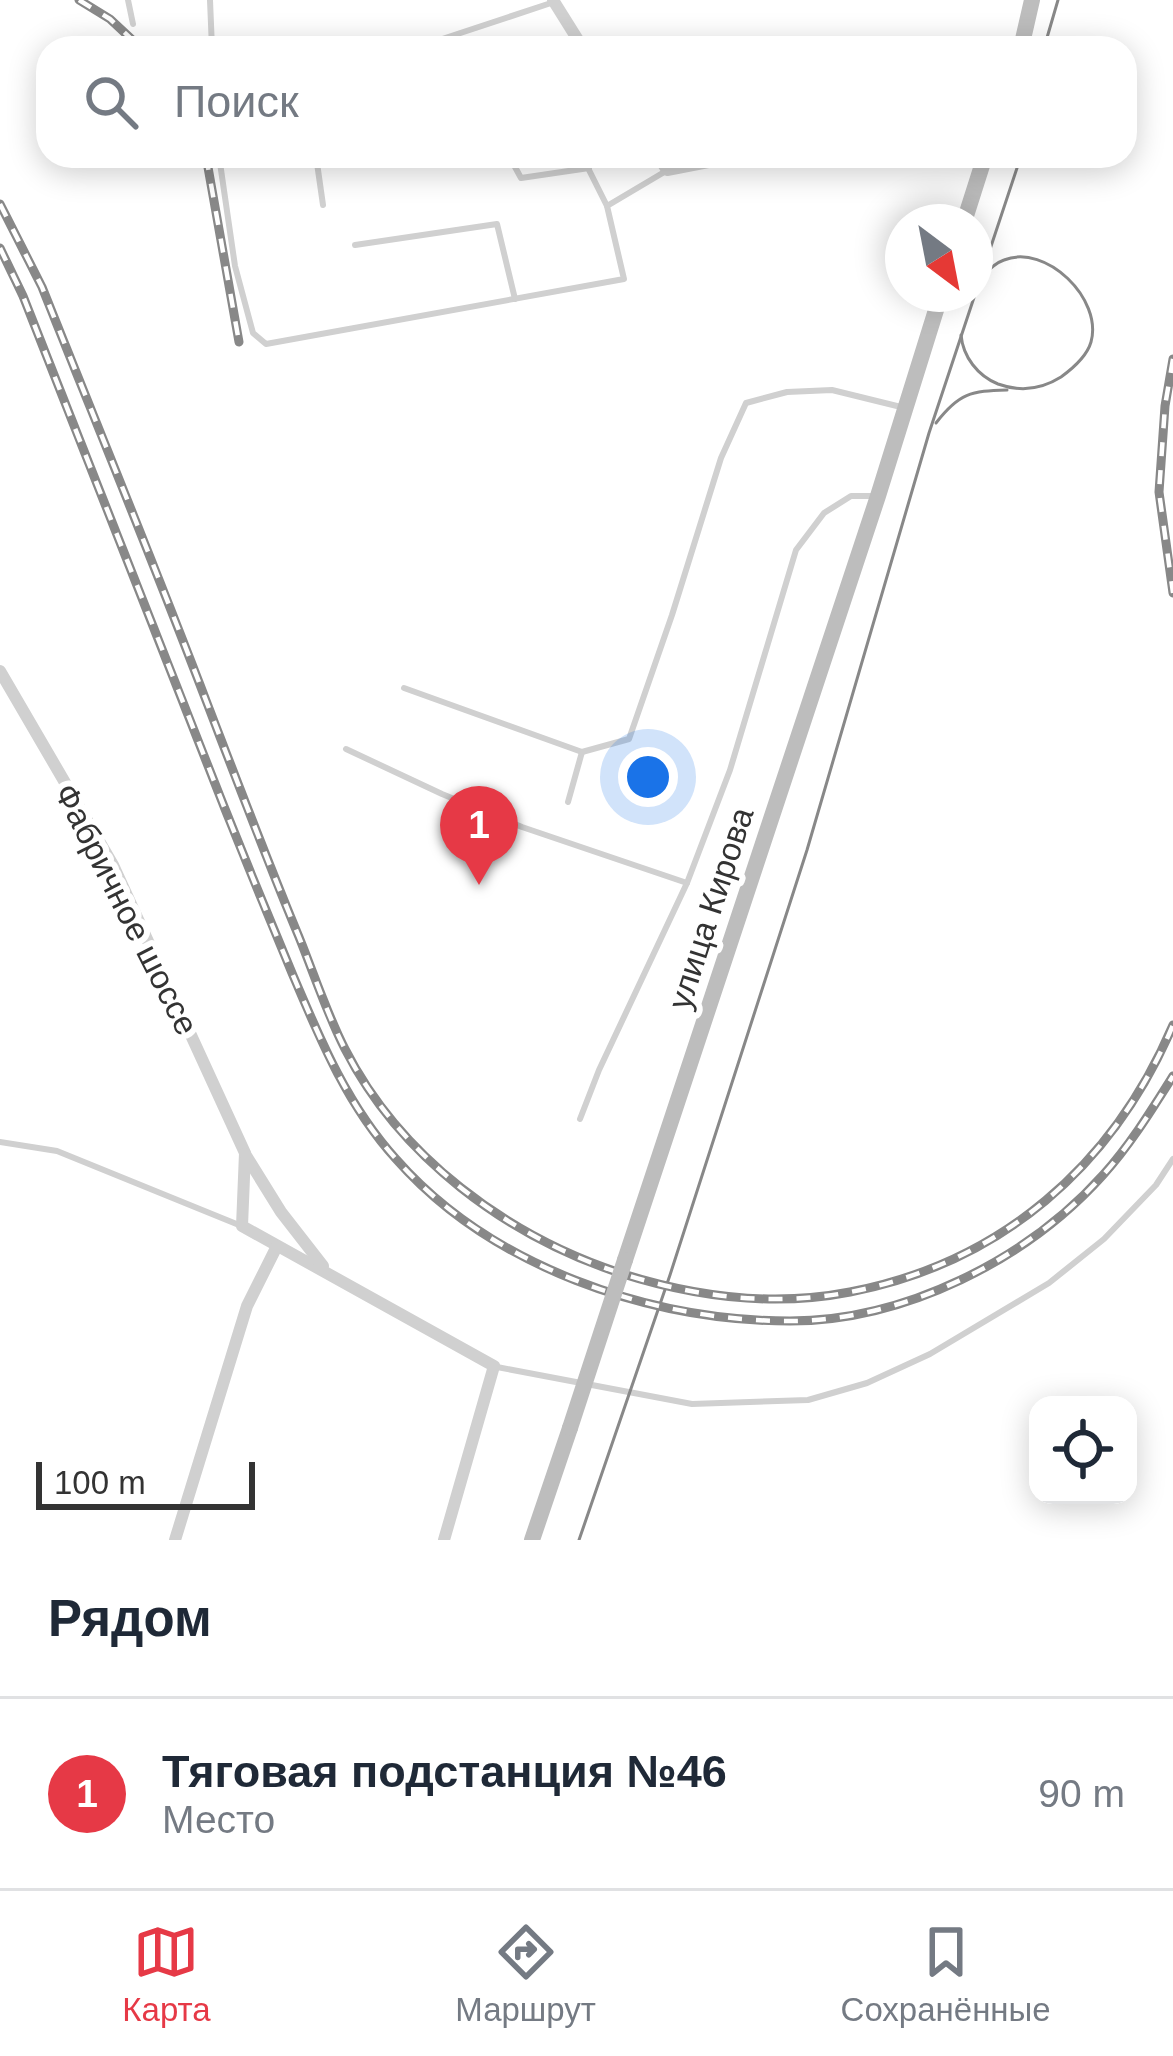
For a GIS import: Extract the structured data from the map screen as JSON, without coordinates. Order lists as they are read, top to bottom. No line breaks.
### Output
{"streets":{"main road":["улица Кирова"],"street":["Фабричное шоссе"]},"scale_bar":"100 m","north":"bottom right","page":{"search":"Поиск","pins":"1","scale":"100 m","heading":"Рядом","list":[{"mark":"1","name":"Тяговая подстанция №46","note":"Место","value":"90 m"}],"nav":["Карта","Маршрут","Сохранённые"]}}
